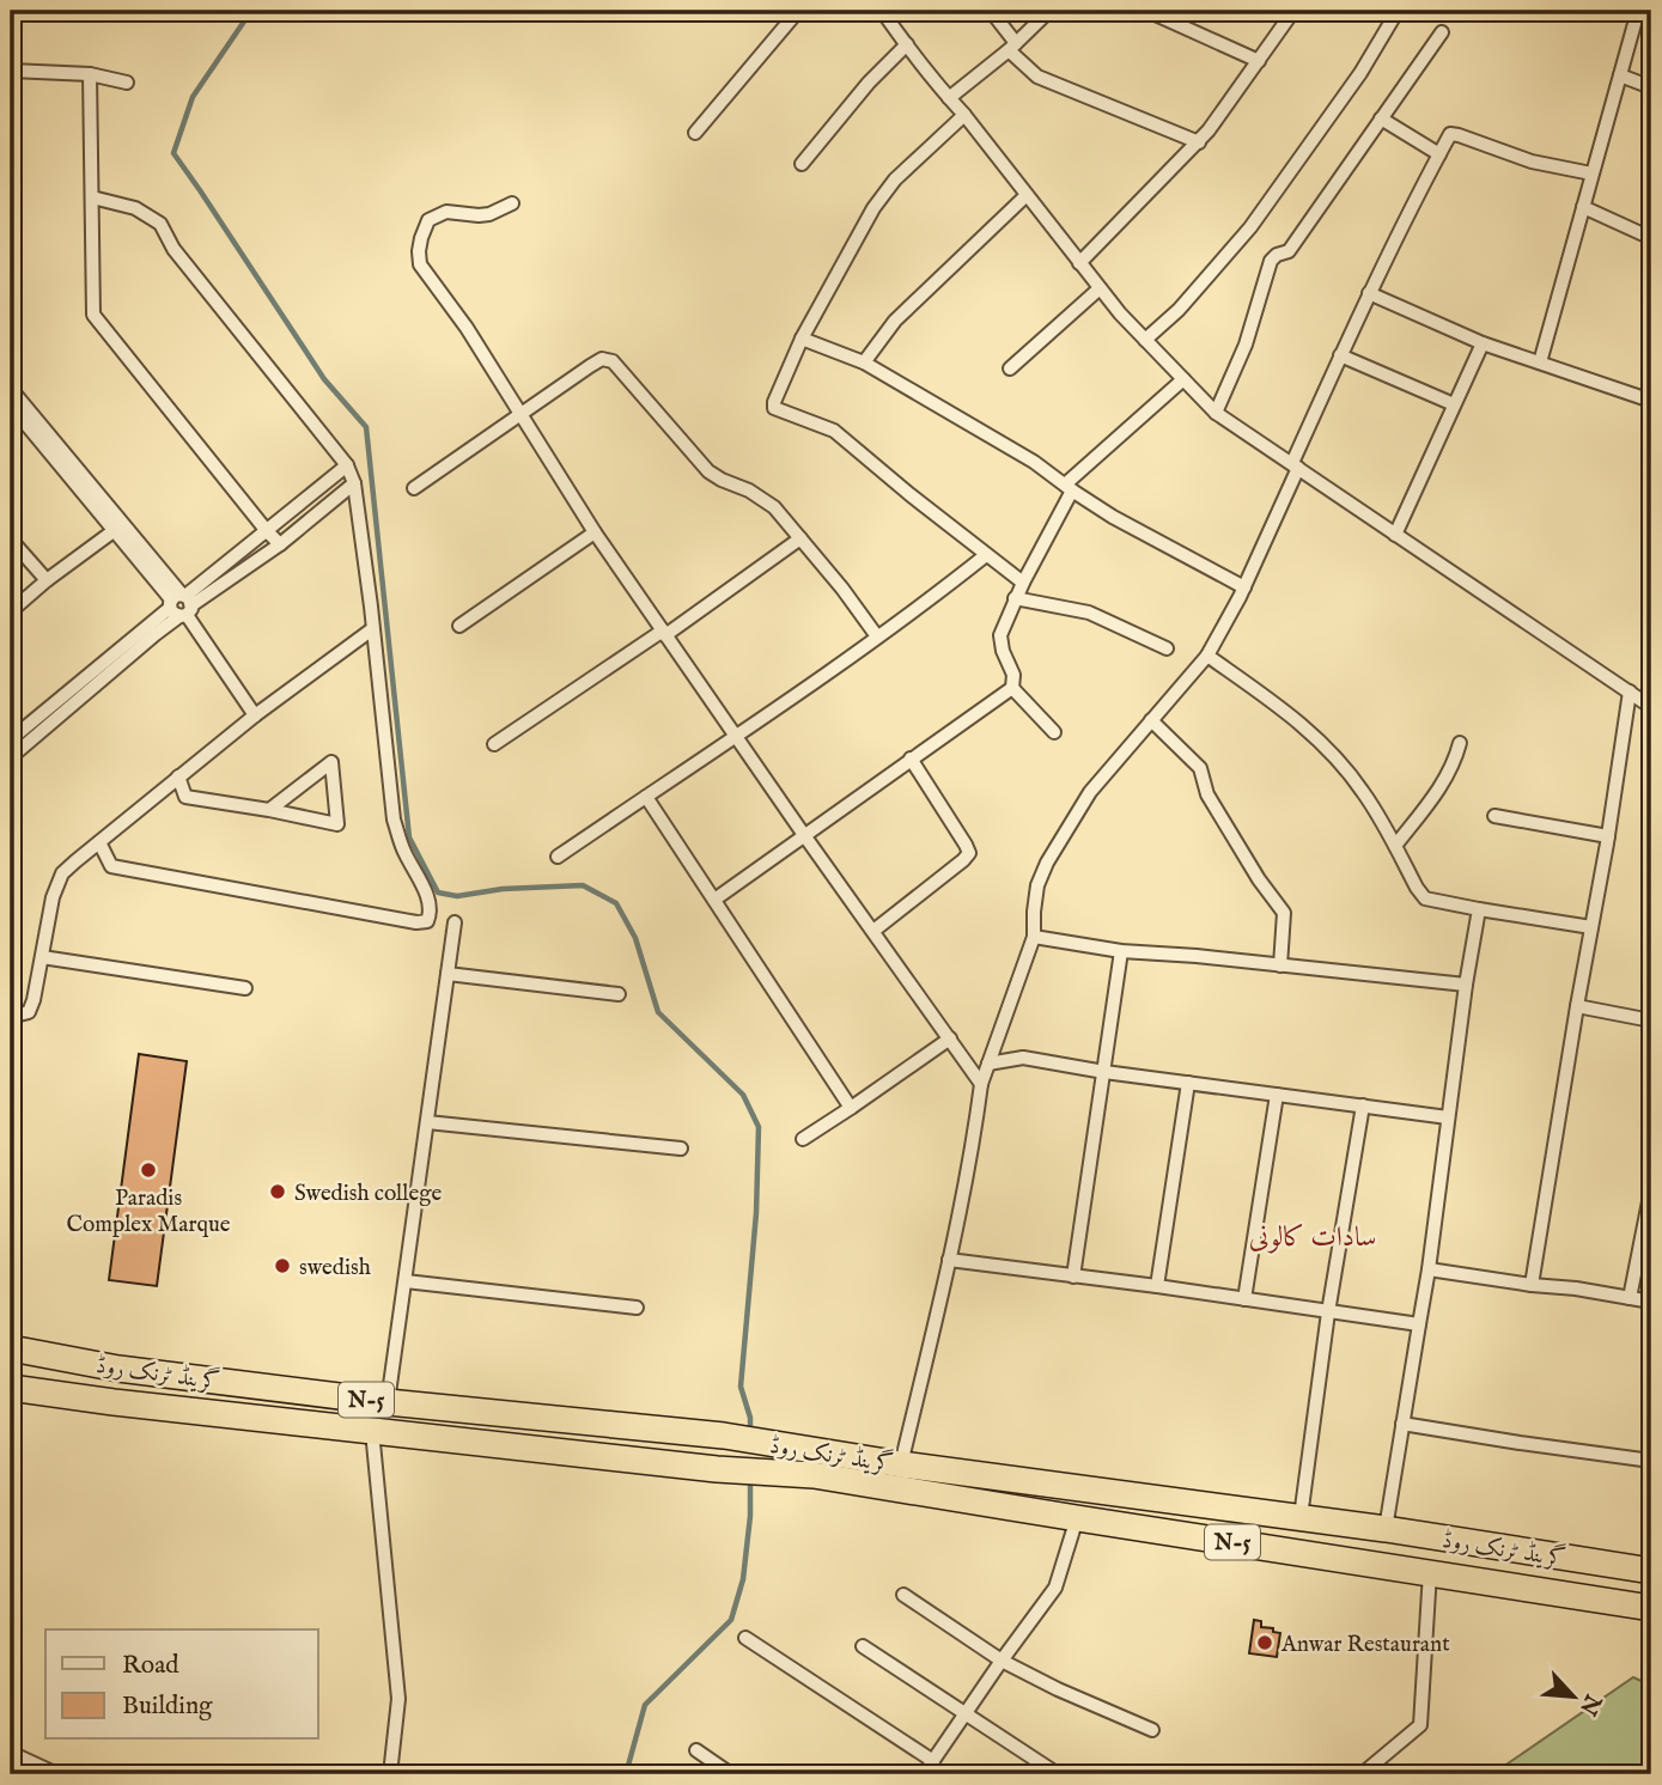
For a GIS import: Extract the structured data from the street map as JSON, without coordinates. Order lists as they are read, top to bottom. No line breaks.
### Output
{"streets":{"highway":["گرینڈ ٹرنک روڈ","N-5"]},"districts":["سادات کالونی"],"places":["Paradis Complex Marque","Swedish college","swedish","Anwar Restaurant"],"legend":["Road","Building"],"north":"bottom right"}
